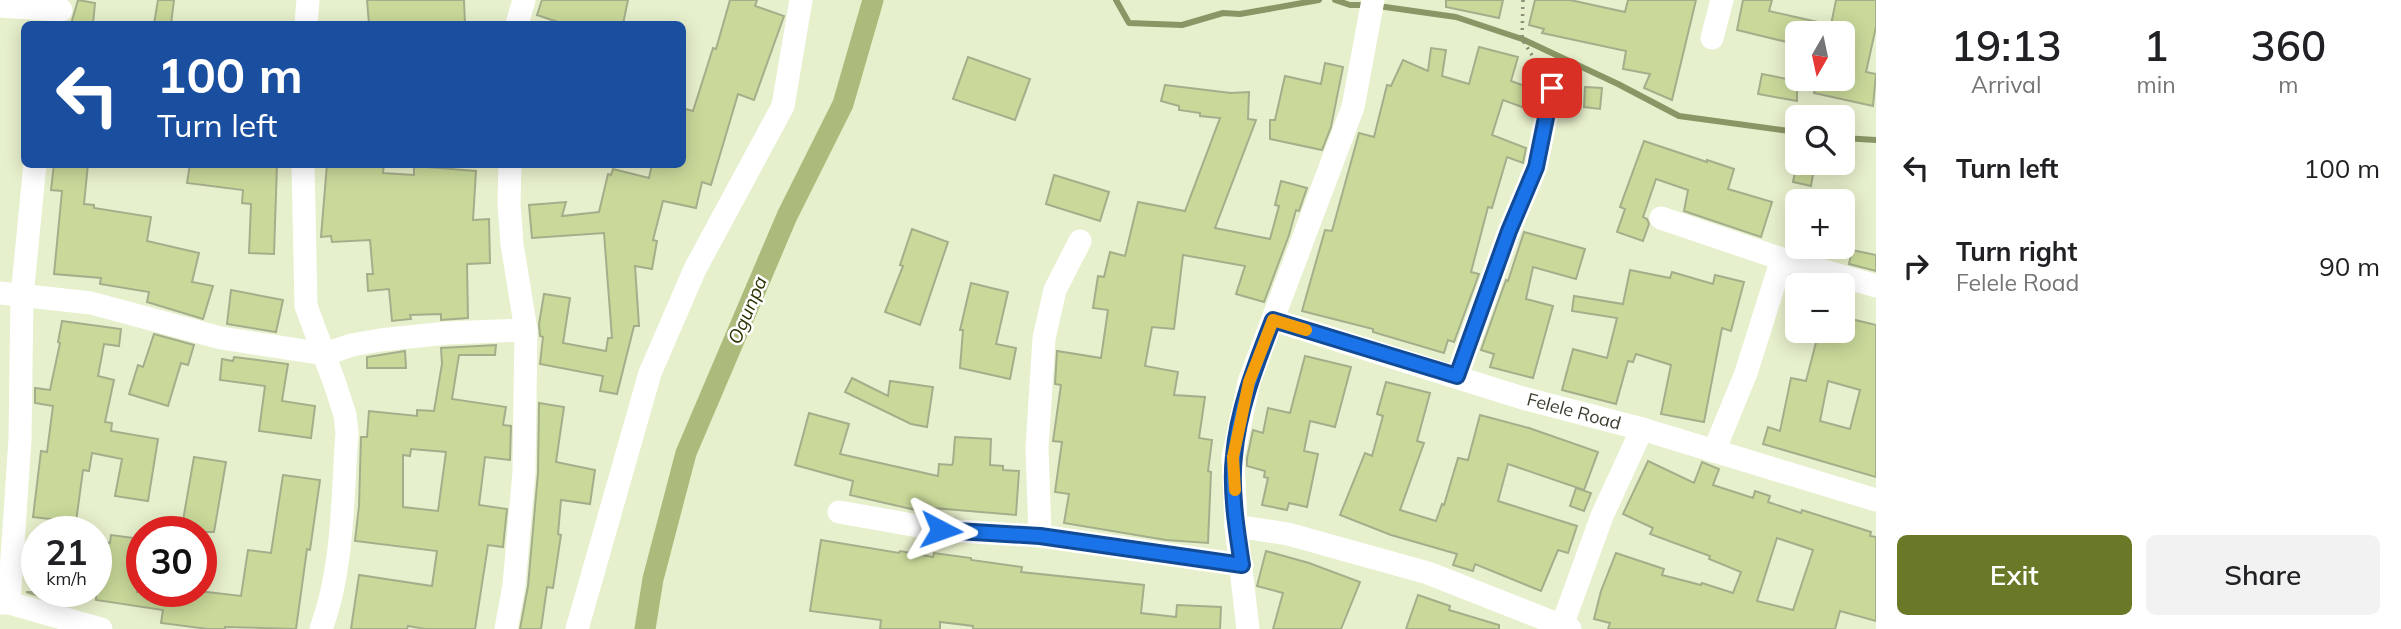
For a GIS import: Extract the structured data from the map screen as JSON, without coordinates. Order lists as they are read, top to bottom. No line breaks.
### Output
{"streets":{"street":["Felele Road"]},"water":["Ogunpa"],"north":"bottom","page":{"eta":["19:13","Arrival","1","min","360","m"],"map_buttons":["+","−"],"turn":["100 m","Turn left"],"list":[{"name":"Turn left","value":"100 m"},{"name":"Turn right","note":"Felele Road","value":"90 m"}],"speed":"21 km/h","limit":"30","buttons":["Exit","Share"]}}
